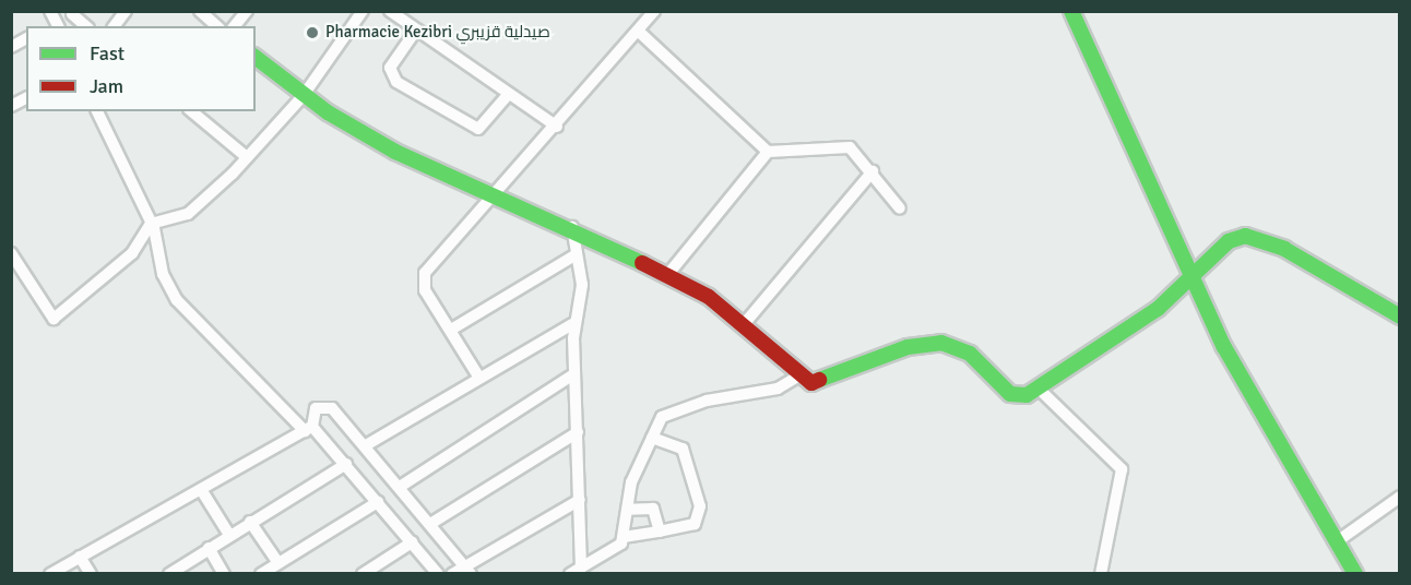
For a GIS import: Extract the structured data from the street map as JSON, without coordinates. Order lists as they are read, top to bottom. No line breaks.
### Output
{"places":["Pharmacie Kezibri صيدلية قزيبري"],"legend":["Fast","Jam"]}
